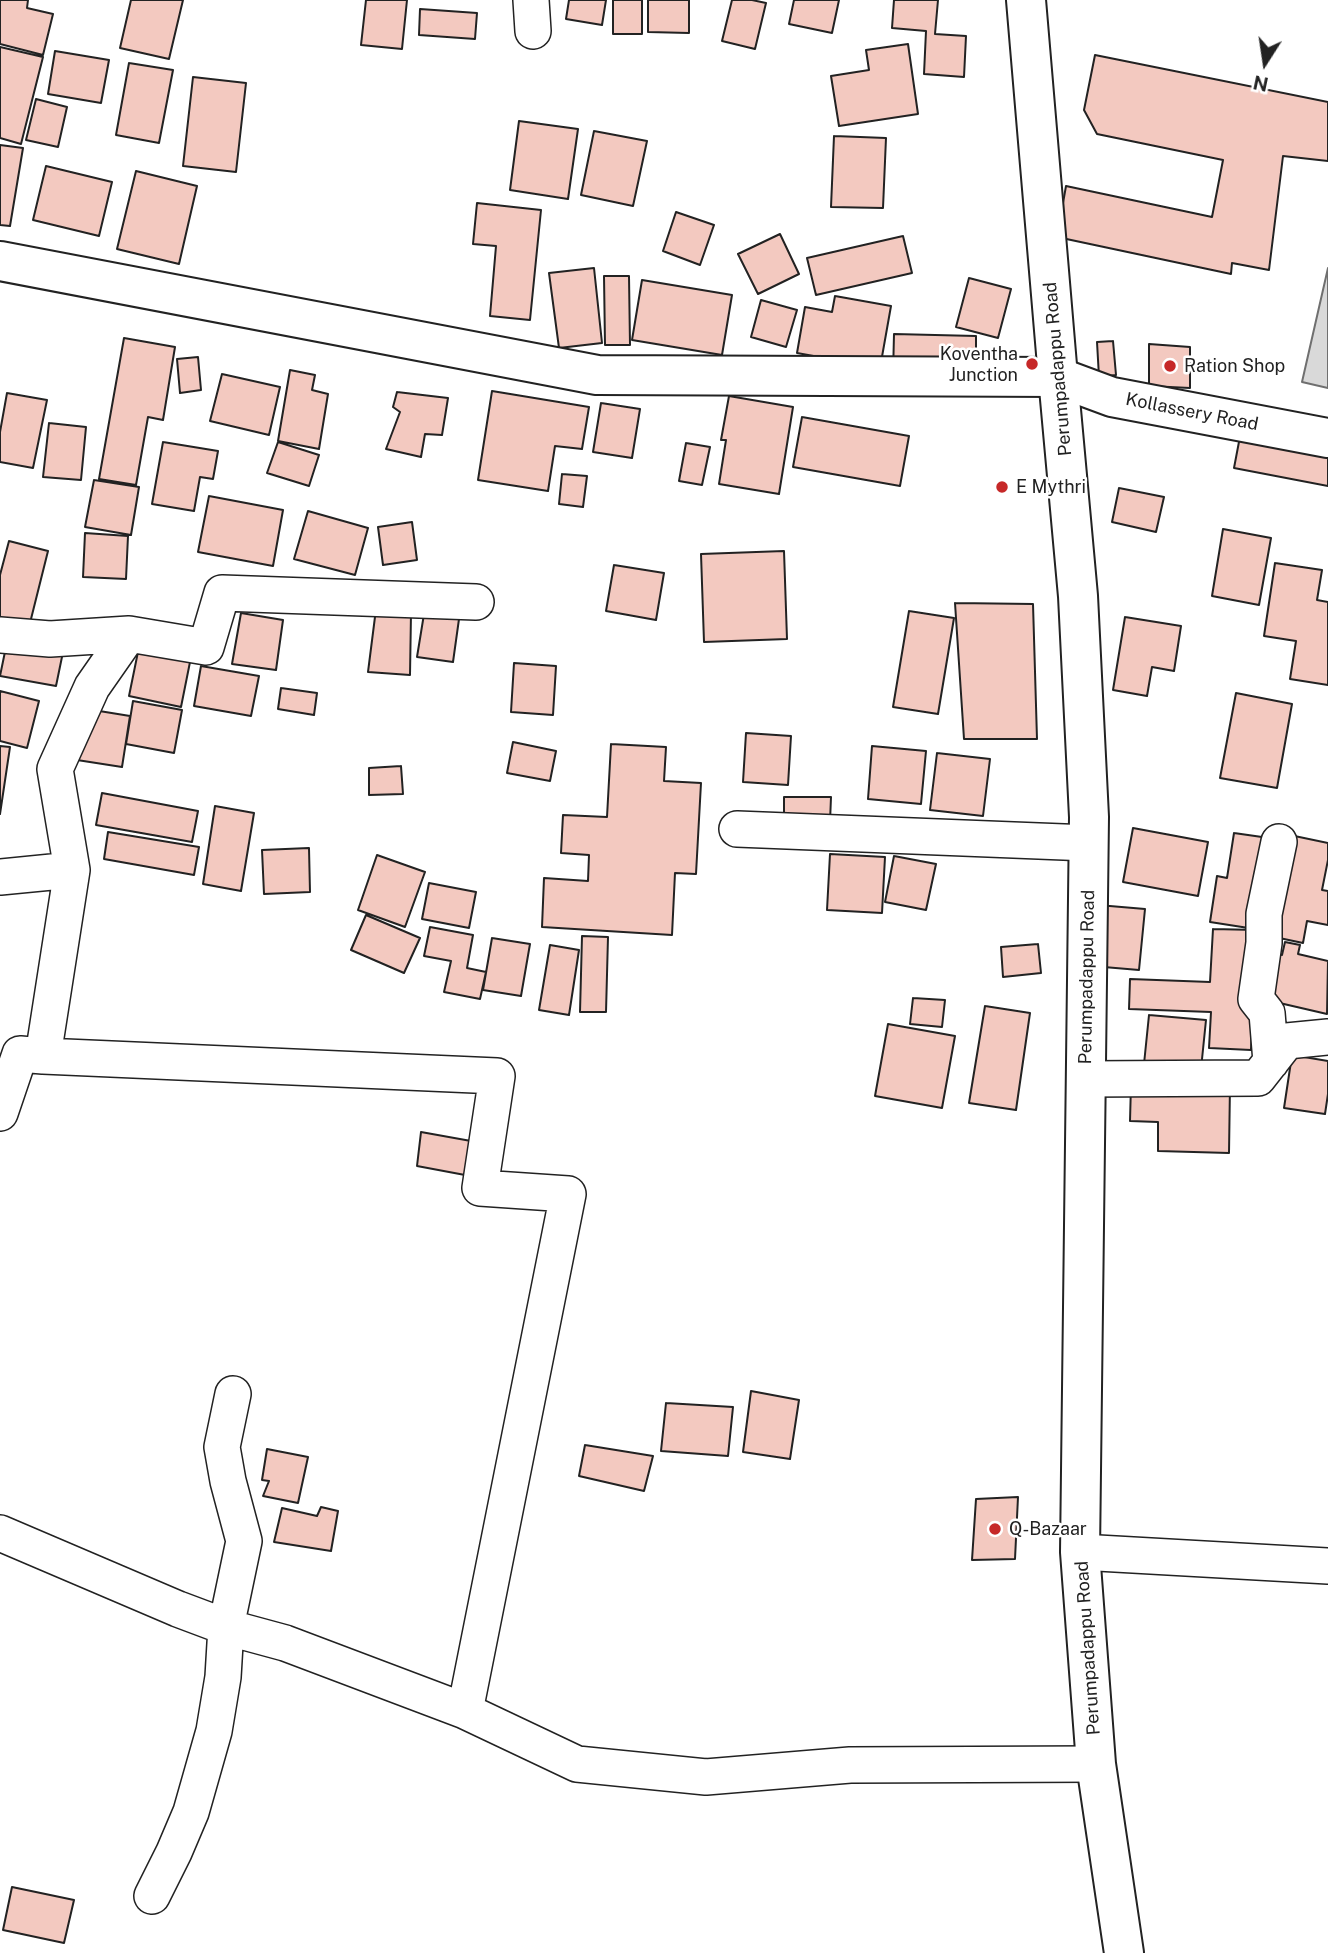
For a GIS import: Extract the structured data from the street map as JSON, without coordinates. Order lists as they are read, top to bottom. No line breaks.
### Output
{"streets":{"main road":["Perumpadappu Road","Kollassery Road"]},"crossings":[["Perumpadappu Road","Kollassery Road"]],"places":["Koventha Junction","Ration Shop","E Mythri","Q-Bazaar"],"north":"bottom"}
